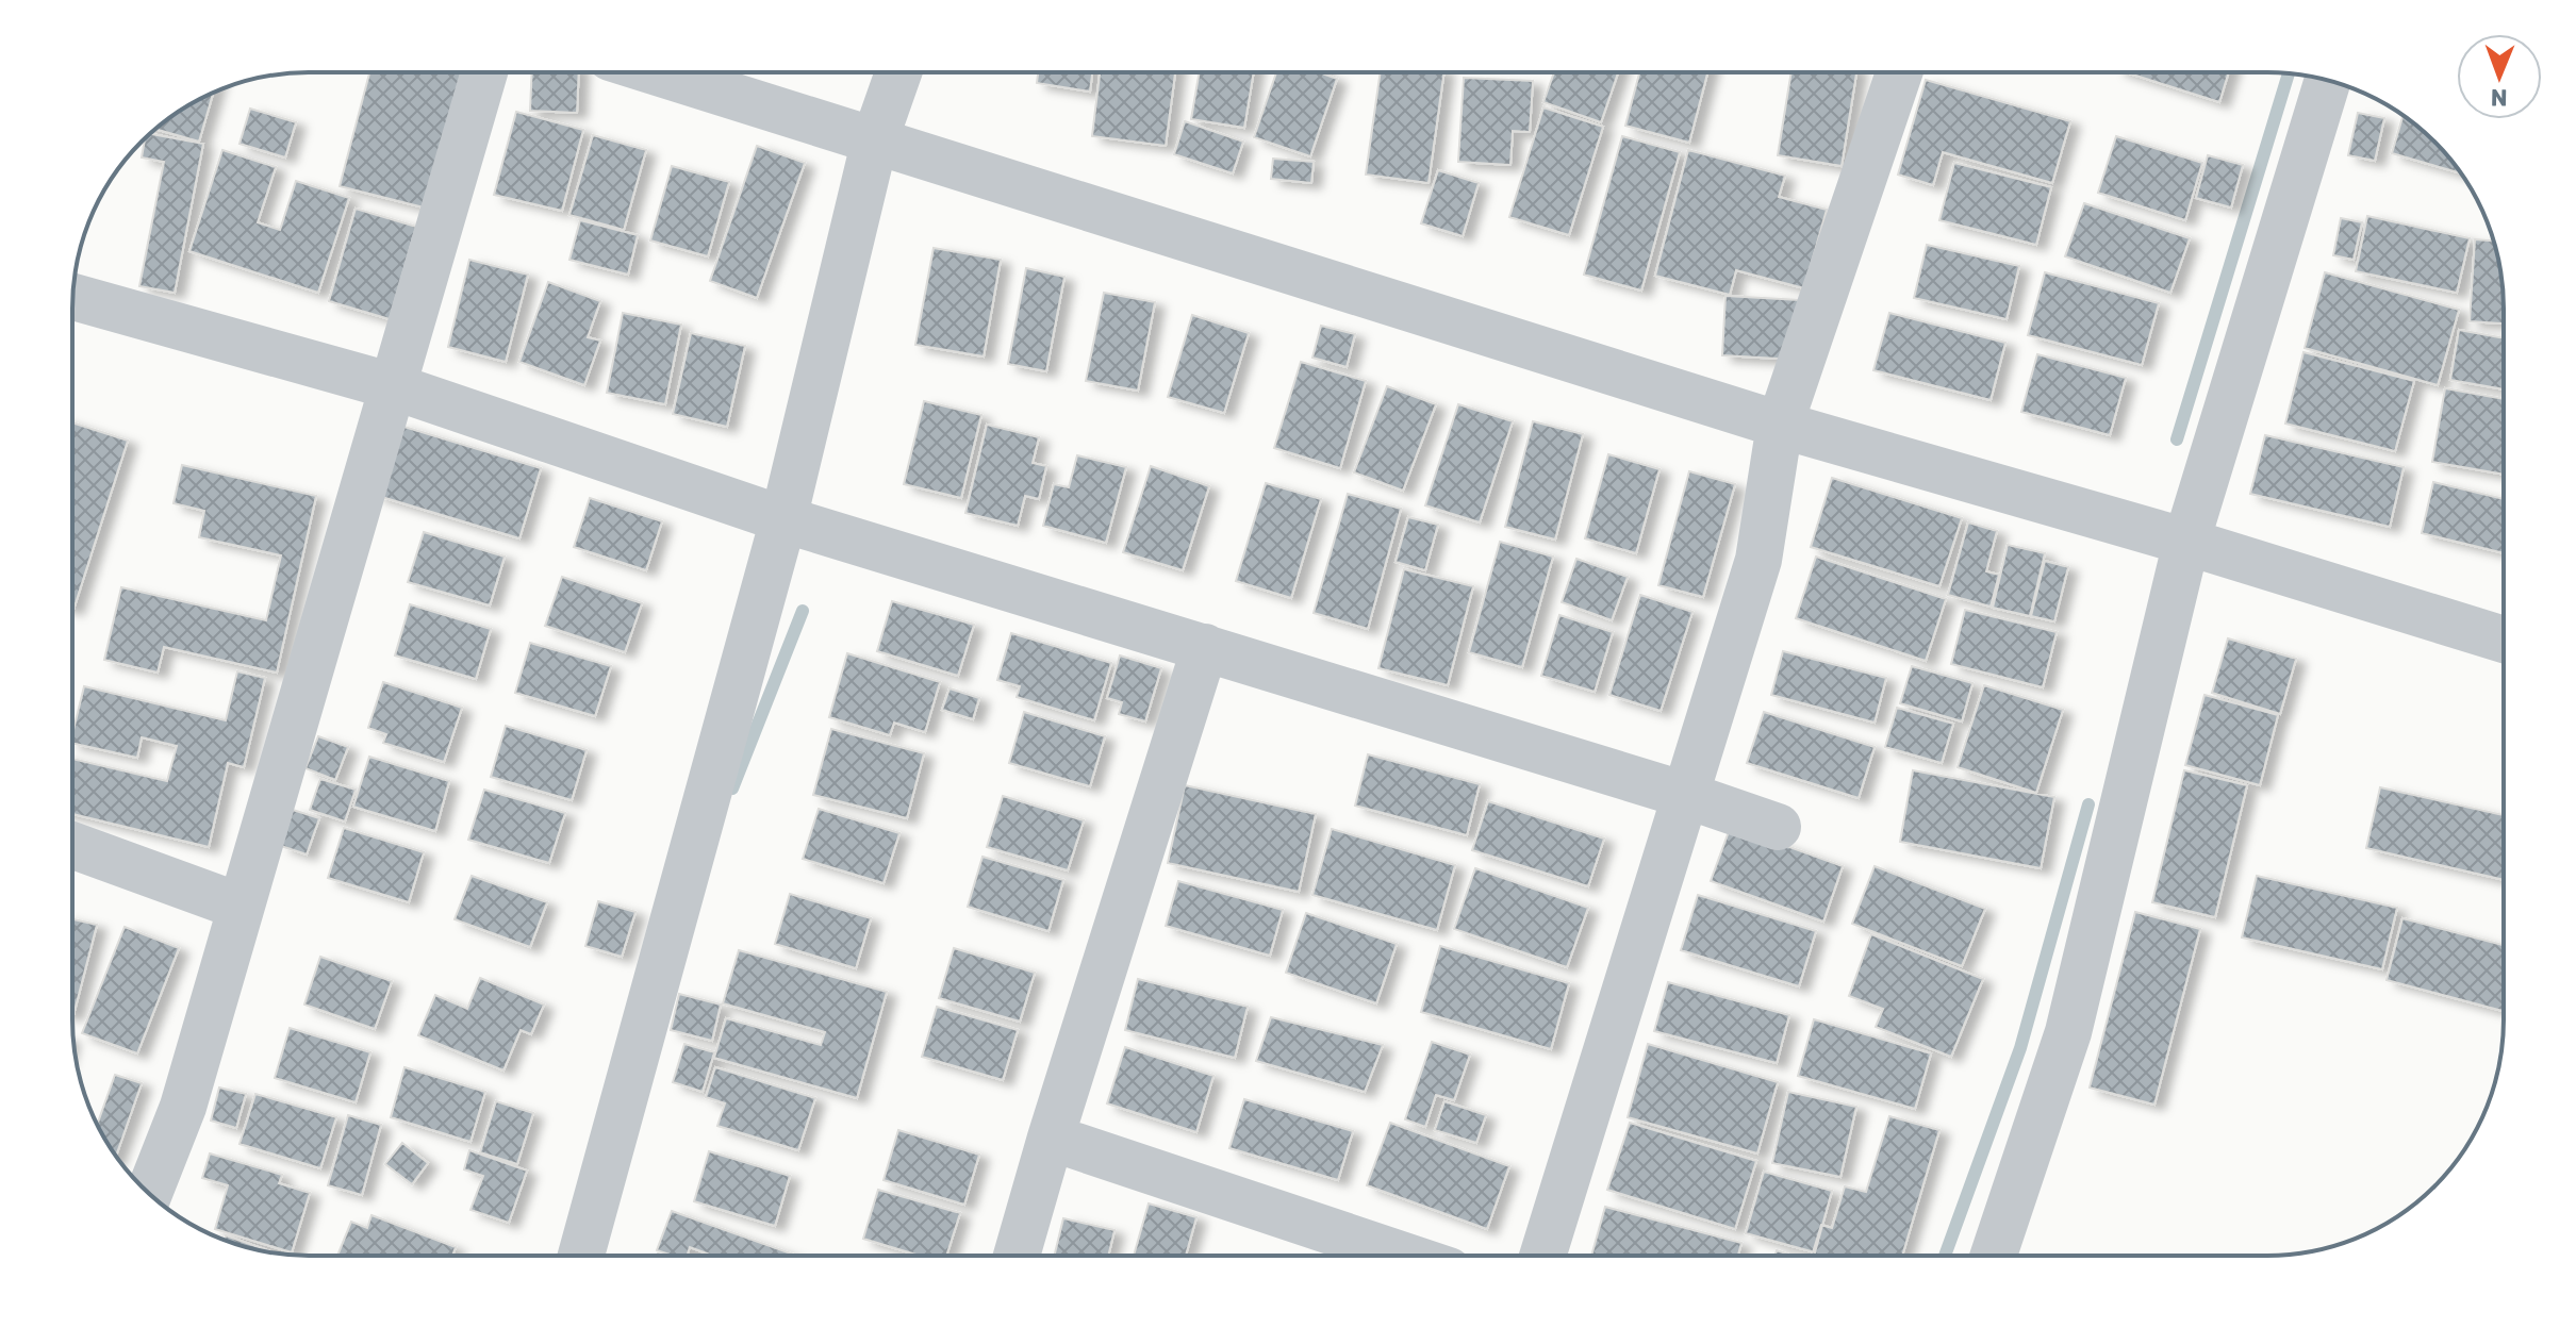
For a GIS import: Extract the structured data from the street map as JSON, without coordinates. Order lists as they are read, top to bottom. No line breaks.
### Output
{"north":"bottom"}
